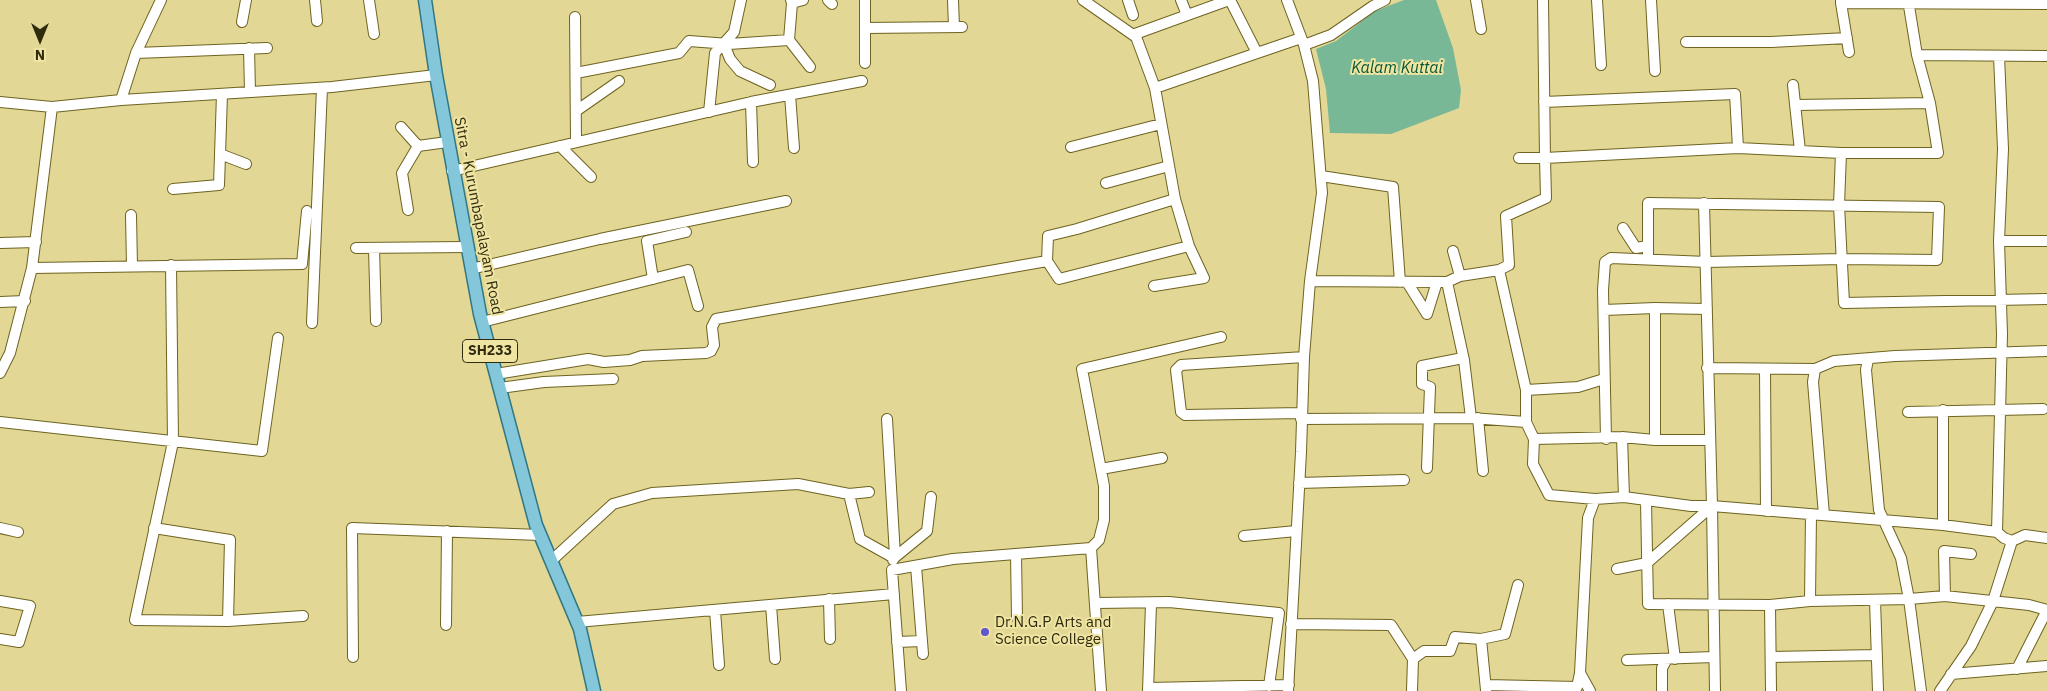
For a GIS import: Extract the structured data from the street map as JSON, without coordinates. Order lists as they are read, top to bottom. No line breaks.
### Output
{"streets":{"main road":["Sitra - Kurumbapalayam Road","SH233"]},"water":["Kalam Kuttai"],"places":["Dr.N.G.P Arts and Science College"],"north":"bottom"}
